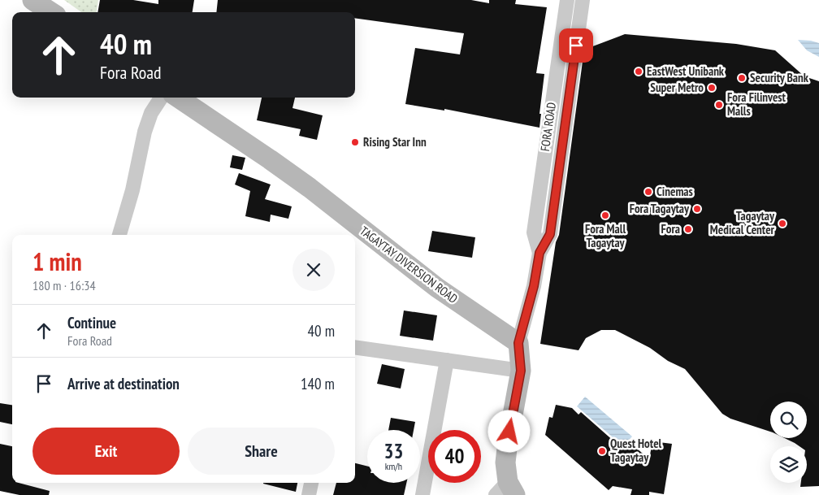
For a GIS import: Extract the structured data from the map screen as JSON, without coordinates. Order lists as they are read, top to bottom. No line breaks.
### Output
{"streets":{"street":["FORA ROAD","TAGAYTAY DIVERSION ROAD"]},"crossings":[["FORA ROAD","TAGAYTAY DIVERSION ROAD"]],"places":["EastWest Unibank","Security Bank","Super Metro","Fora Filinvest Malls","Rising Star Inn","Cinemas","Fora Tagaytay","Fora Mall Tagaytay","Tagaytay Medical Center","Fora","Quest Hotel Tagaytay"],"page":{"turn":["40 m","Fora Road"],"heading":["1 min","180 m · 16:34"],"list":[{"name":"Continue","note":"Fora Road","value":"40 m"},{"name":"Arrive at destination","value":"140 m"}],"buttons":["Exit","Share"],"speed":"33 km/h","limit":"40"}}
